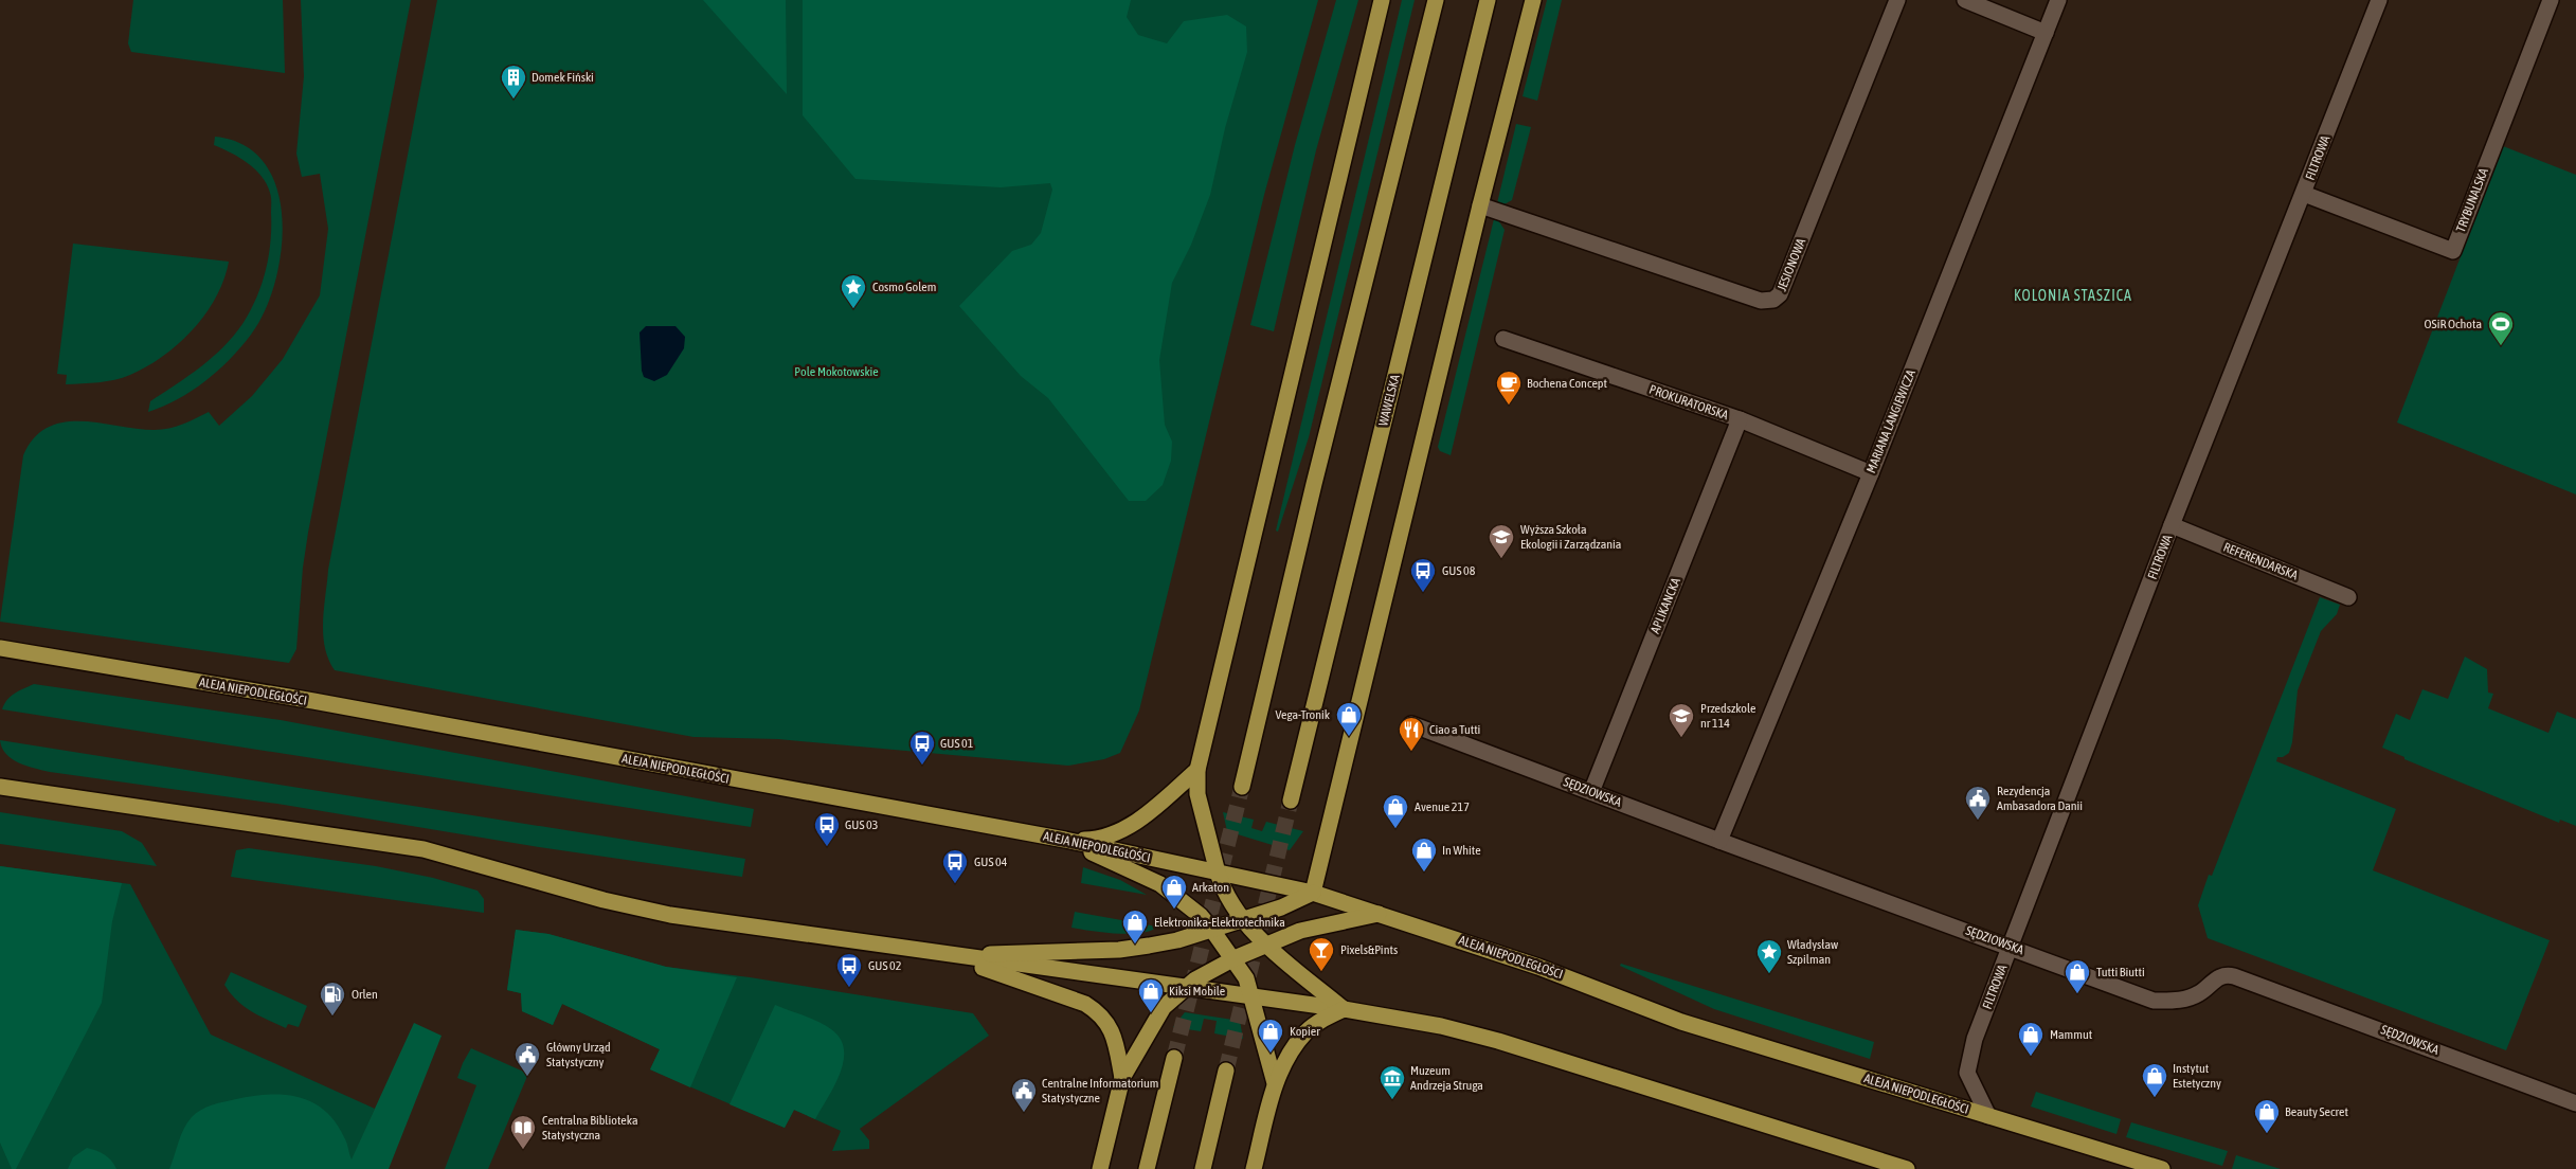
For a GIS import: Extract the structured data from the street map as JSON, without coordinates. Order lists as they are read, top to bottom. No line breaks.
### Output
{"streets":{"main road":["WAWELSKA","ALEJA NIEPODLEGŁOŚCI"],"street":["FILTROWA","TRYBUNALSKA","JESIONOWA","PROKURATORSKA","MARIANA LANGIEWICZA","REFERENDARSKA","APLIKANCKA","SĘDZIOWSKA"]},"crossings":[["FILTROWA","TRYBUNALSKA"],["FILTROWA","REFERENDARSKA"],["FILTROWA","ALEJA NIEPODLEGŁOŚCI"],["FILTROWA","SĘDZIOWSKA"],["PROKURATORSKA","MARIANA LANGIEWICZA"],["PROKURATORSKA","APLIKANCKA"],["MARIANA LANGIEWICZA","SĘDZIOWSKA"],["APLIKANCKA","SĘDZIOWSKA"]],"districts":["KOLONIA STASZICA"],"parks":["Pole Mokotowskie"],"places":{"building":["Domek Fiński"],"place":["Cosmo Golem","Władysław Szpilman"],"sports":["OSiR Ochota"],"cafe":["Bochena Concept"],"school or university":["Wyższa Szkoła Ekologii i Zarządzania","Przedszkole nr 114"],"bus stop":["GUS 08","GUS 01","GUS 03","GUS 04","GUS 02"],"shop":["Vega-Tronik","Avenue 217","In White","Arkaton","Elektronika-Elektrotechnika","Tutti Biutti","Kiksi Mobile","Kopier","Mammut","Instytut Estetyczny","Beauty Secret"],"restaurant":["Ciao a Tutti"],"public building":["Rezydencja Ambasadora Danii","Główny Urząd Statystyczny","Centralne Informatorium Statystyczne"],"bar":["Pixels&Pints"],"fuel station":["Orlen"],"museum":["Muzeum Andrzeja Struga"],"library":["Centralna Biblioteka Statystyczna"]}}
